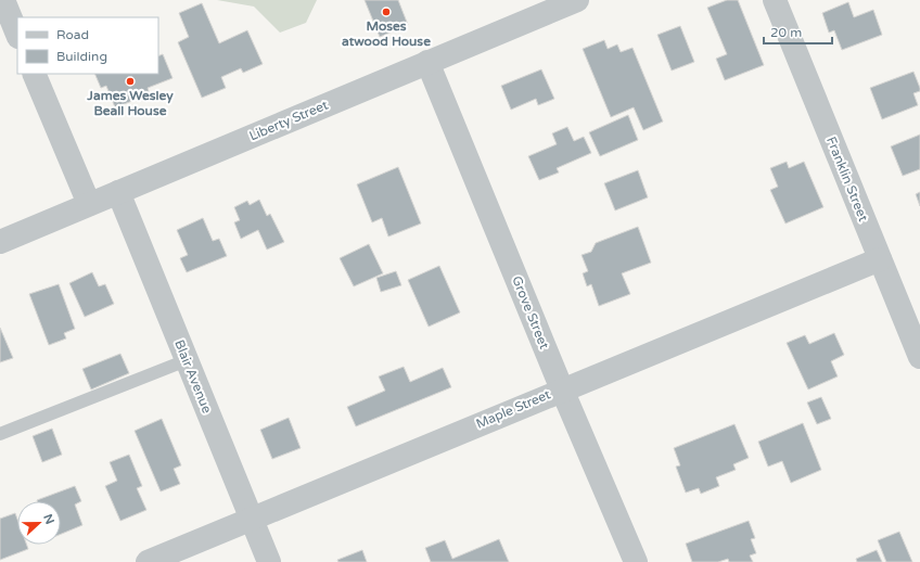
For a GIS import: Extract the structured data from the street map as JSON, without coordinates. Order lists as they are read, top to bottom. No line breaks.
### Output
{"streets":{"street":["Liberty Street","Franklin Street","Grove Street","Blair Avenue","Maple Street"]},"crossings":[["Liberty Street","Grove Street"],["Liberty Street","Blair Avenue"],["Franklin Street","Maple Street"],["Grove Street","Maple Street"],["Blair Avenue","Maple Street"]],"places":["Moses atwood House","James Wesley Beall House"],"legend":["Road","Building"],"scale_bar":"20 m","north":"right"}
